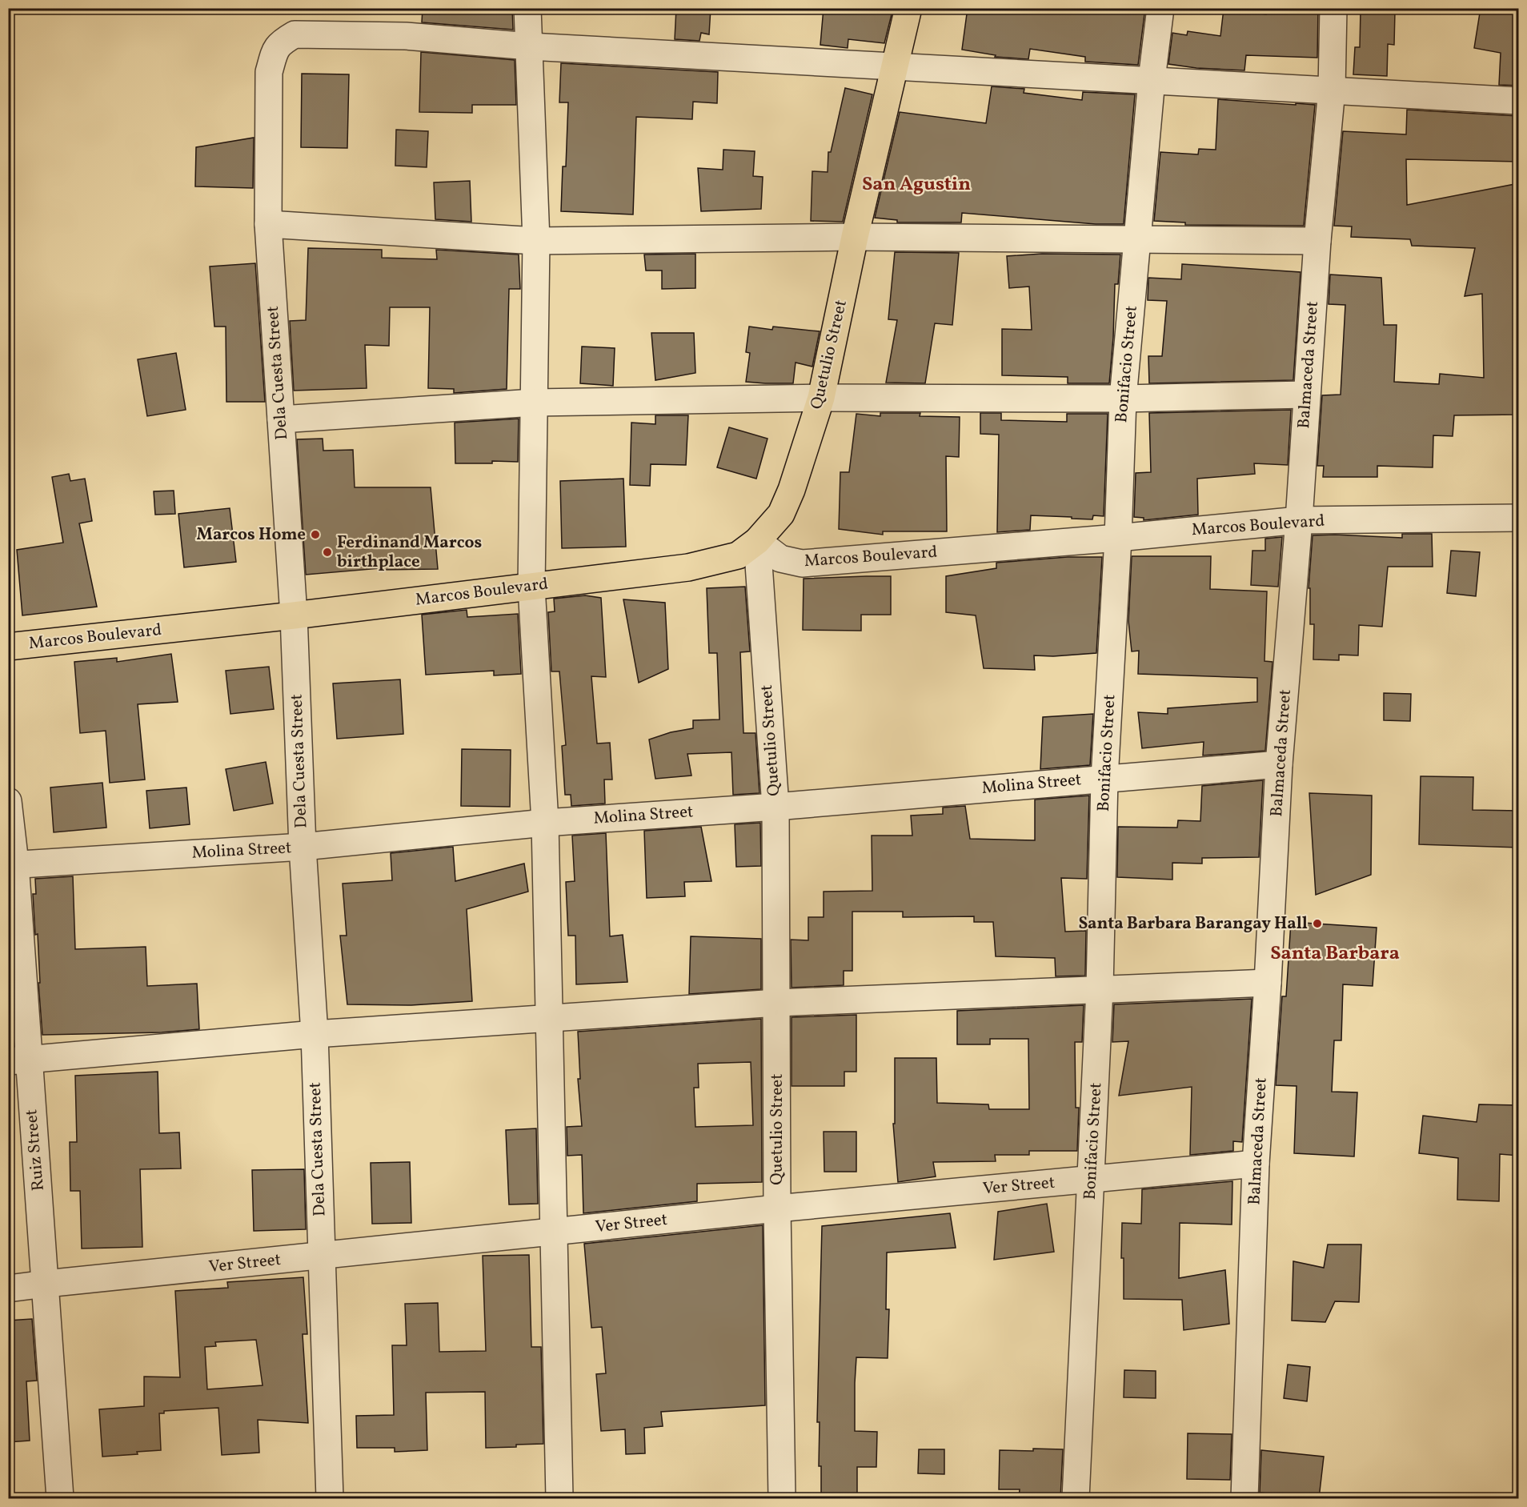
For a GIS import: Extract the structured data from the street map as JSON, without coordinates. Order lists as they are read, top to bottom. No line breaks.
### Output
{"streets":{"main road":["Quetulio Street","Marcos Boulevard"],"street":["Bonifacio Street","Balmaceda Street","Dela Cuesta Street","Molina Street","Ruiz Street","Ver Street"]},"crossings":[["Quetulio Street","Marcos Boulevard"],["Quetulio Street","Molina Street"],["Quetulio Street","Ver Street"],["Bonifacio Street","Marcos Boulevard"],["Bonifacio Street","Molina Street"],["Bonifacio Street","Ver Street"],["Balmaceda Street","Marcos Boulevard"],["Balmaceda Street","Molina Street"],["Balmaceda Street","Ver Street"],["Dela Cuesta Street","Marcos Boulevard"],["Dela Cuesta Street","Molina Street"],["Dela Cuesta Street","Ver Street"],["Molina Street","Ruiz Street"],["Ruiz Street","Ver Street"]],"districts":["San Agustin","Santa Barbara"],"places":["Marcos Home","Ferdinand Marcos birthplace","Santa Barbara Barangay Hall"]}
